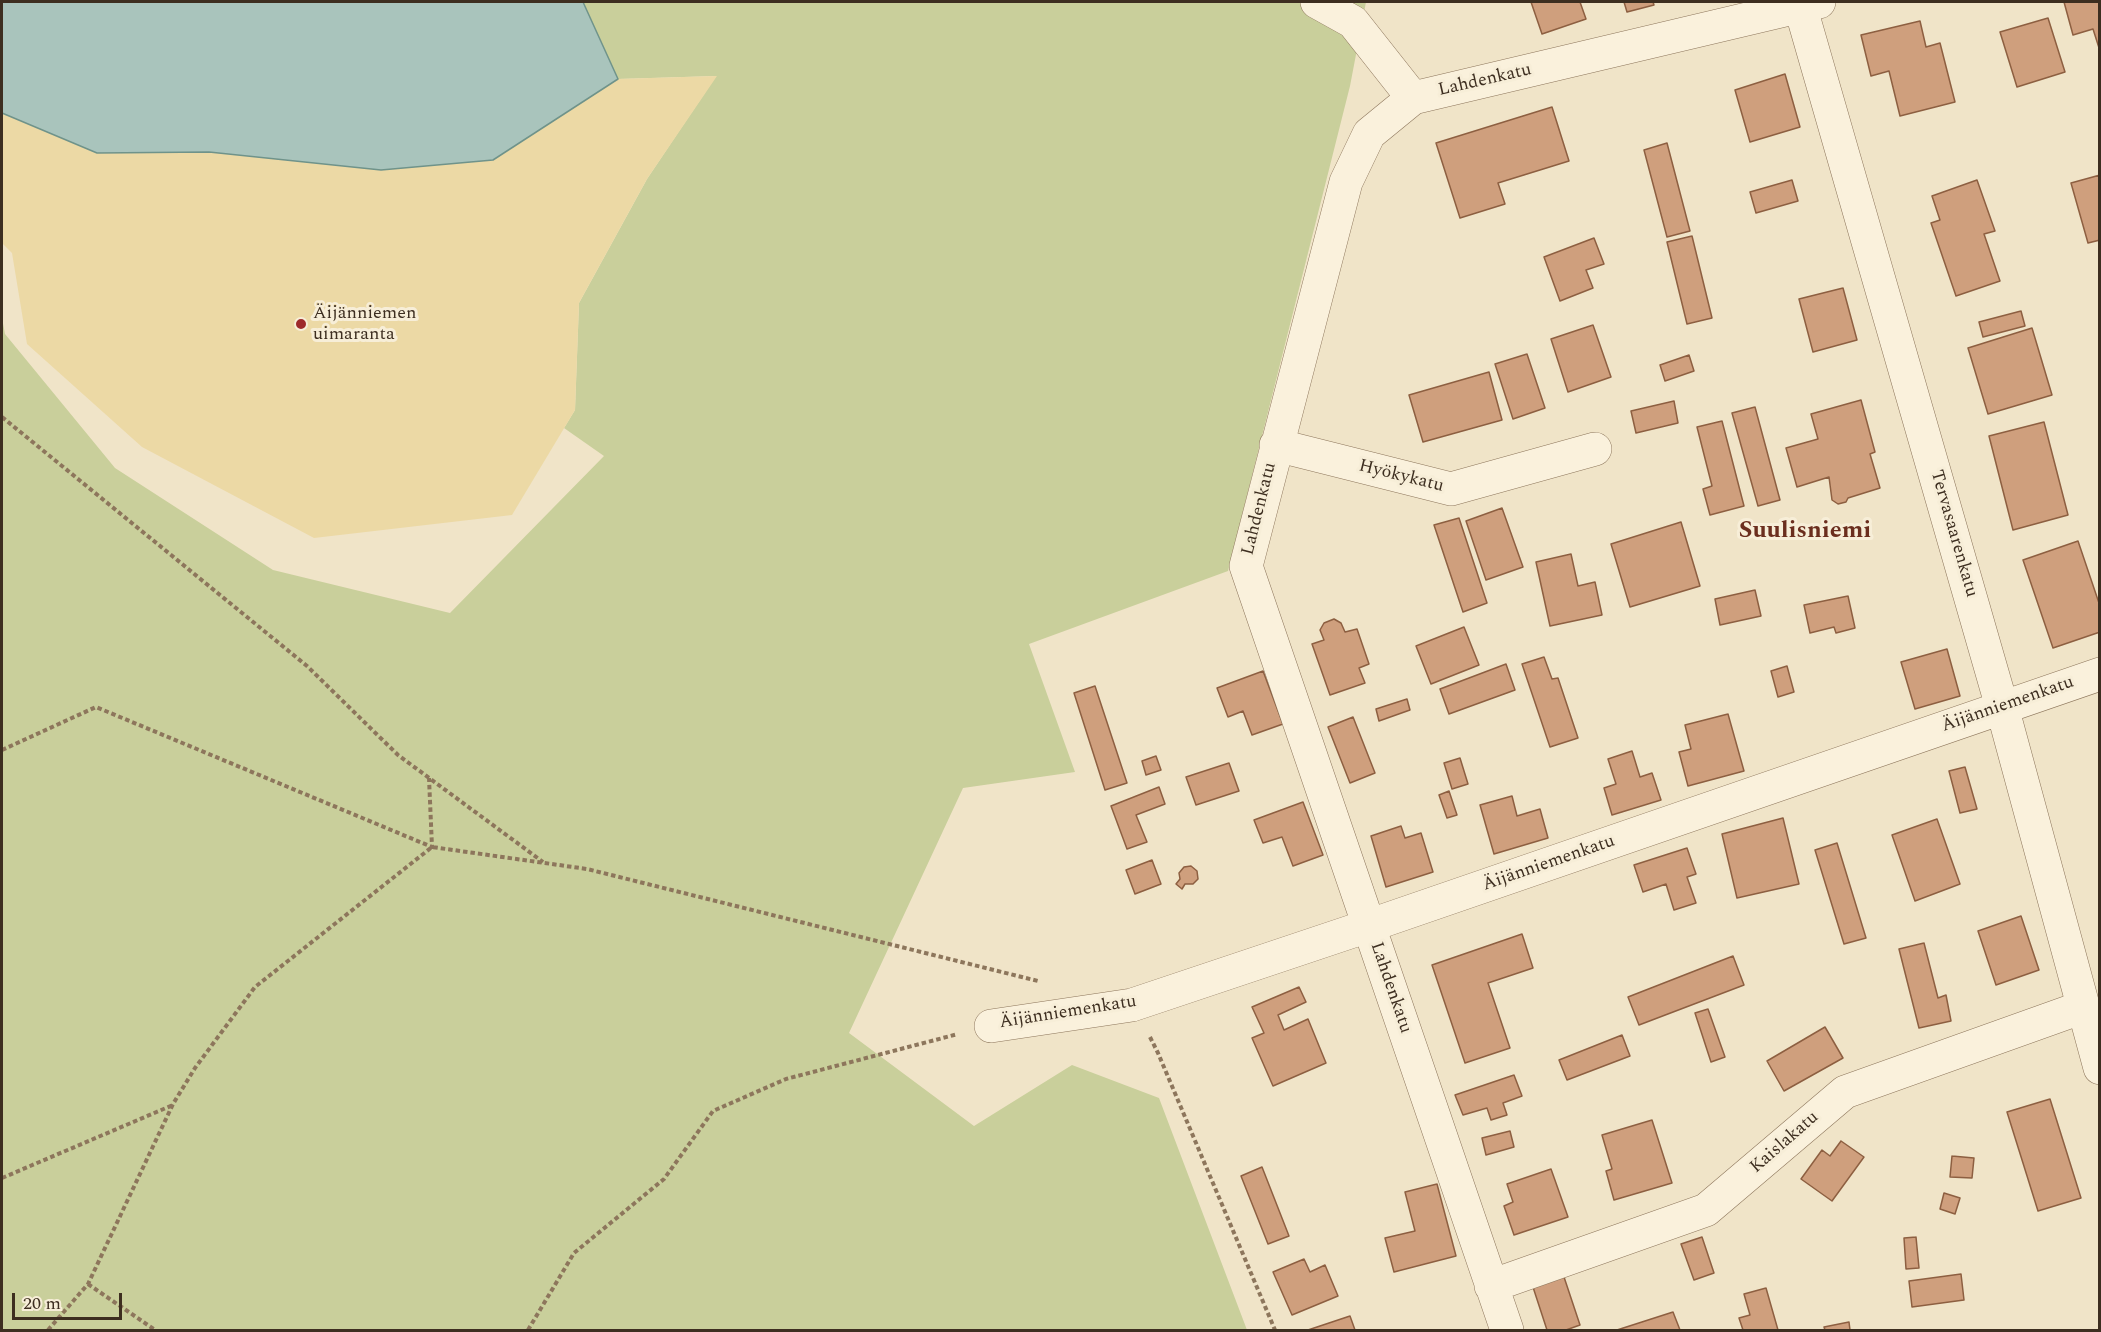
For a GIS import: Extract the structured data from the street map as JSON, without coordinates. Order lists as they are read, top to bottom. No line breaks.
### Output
{"streets":{"street":["Lahdenkatu","Hyökykatu","Tervasaarenkatu","Äijänniemenkatu","Kaislakatu"]},"crossings":[["Lahdenkatu","Hyökykatu"],["Lahdenkatu","Tervasaarenkatu"],["Lahdenkatu","Äijänniemenkatu"],["Lahdenkatu","Kaislakatu"],["Tervasaarenkatu","Äijänniemenkatu"],["Tervasaarenkatu","Kaislakatu"]],"districts":["Suulisniemi"],"places":["Äijänniemen uimaranta"],"scale_bar":"20 m"}
